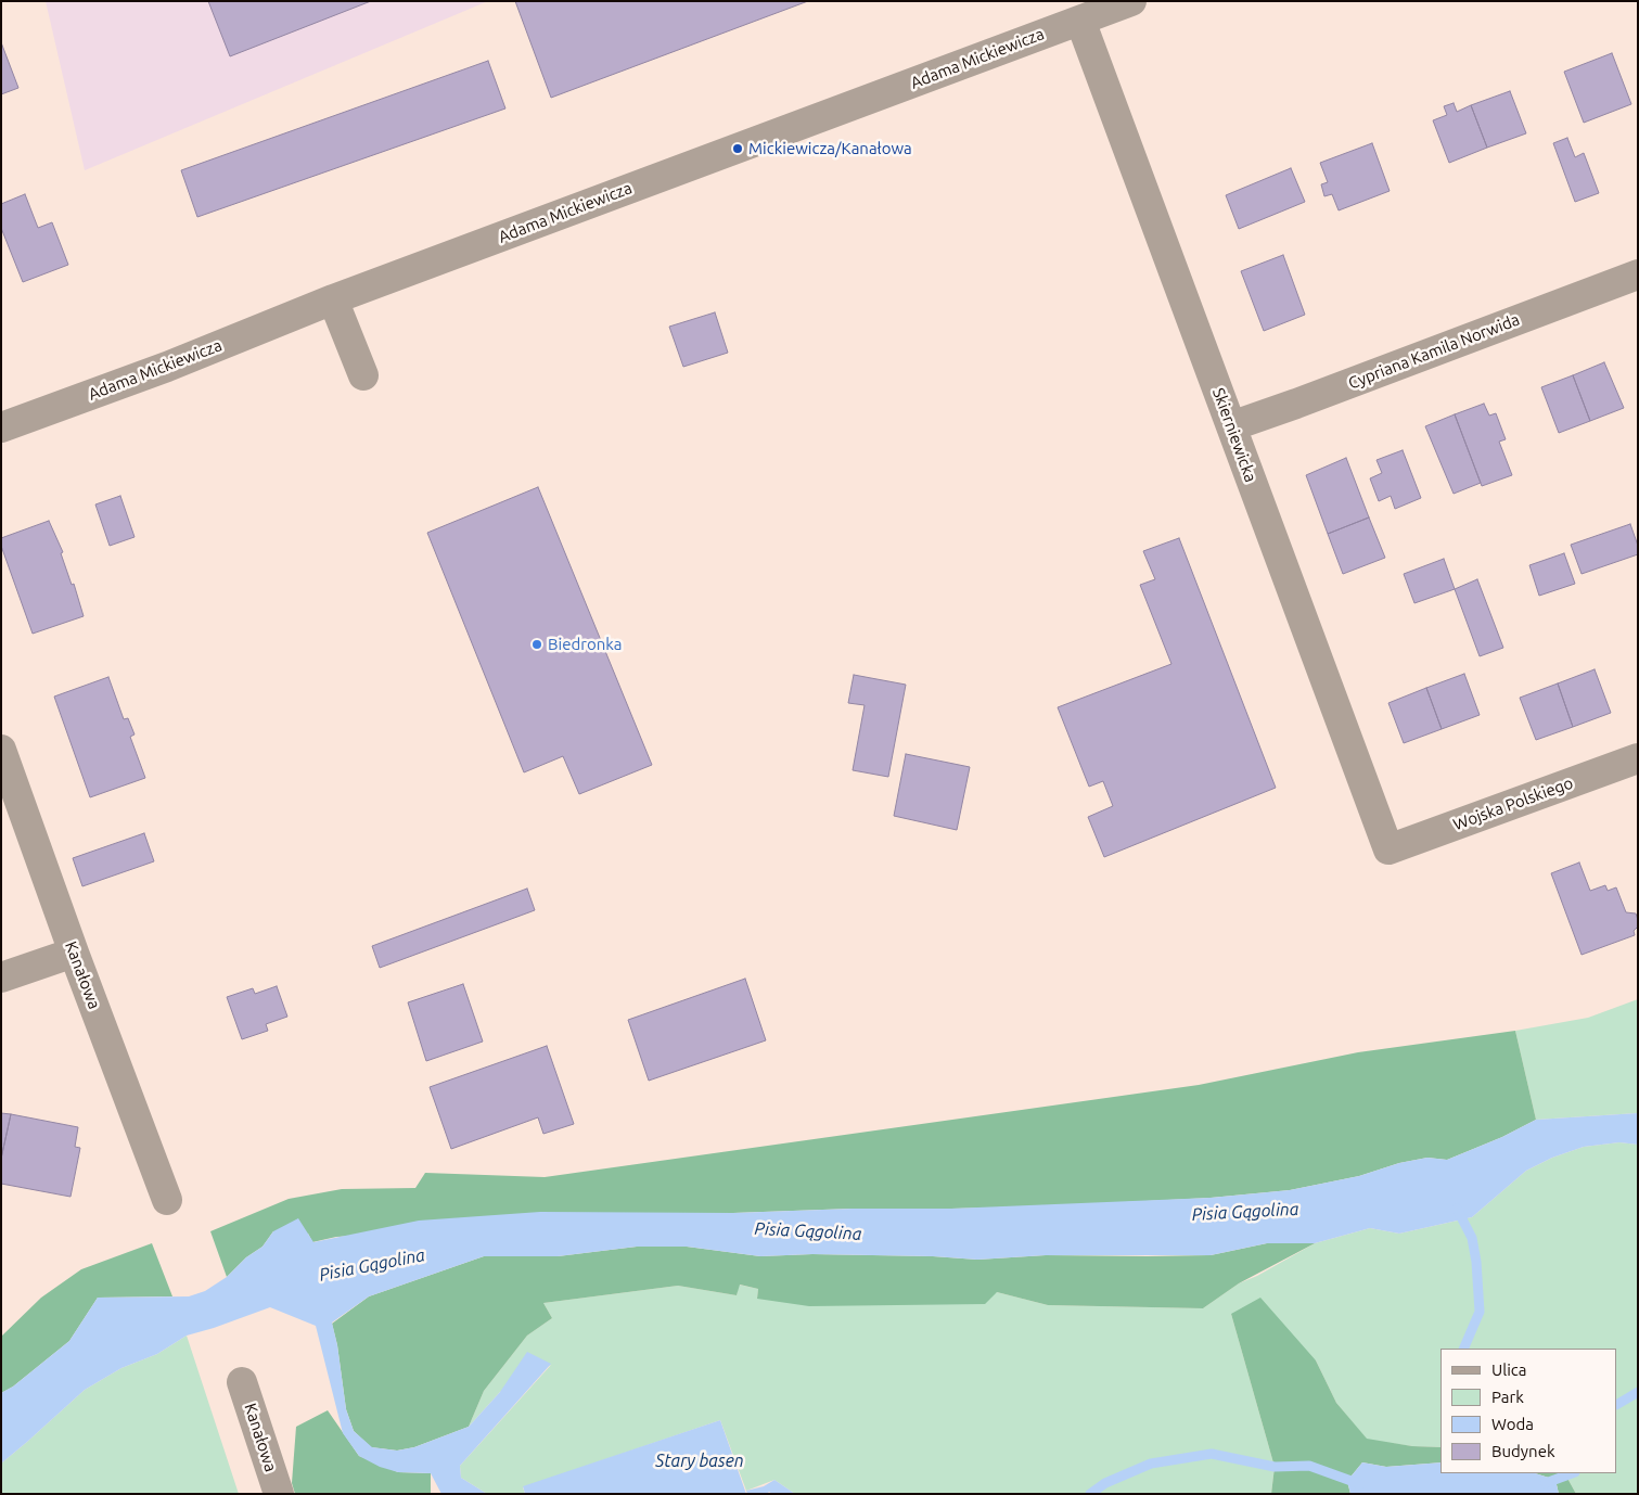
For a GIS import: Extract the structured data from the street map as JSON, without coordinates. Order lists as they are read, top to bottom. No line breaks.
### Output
{"streets":{"street":["Adama Mickiewicza","Cypriana Kamila Norwida","Skierniewicka","Wojska Polskiego","Kanałowa"]},"crossings":[["Adama Mickiewicza","Skierniewicka"],["Cypriana Kamila Norwida","Skierniewicka"],["Skierniewicka","Wojska Polskiego"]],"water":["Pisia Gągolina","Stary basen"],"places":["Mickiewicza/Kanałowa","Biedronka"],"legend":["Ulica","Park","Woda","Budynek"]}
